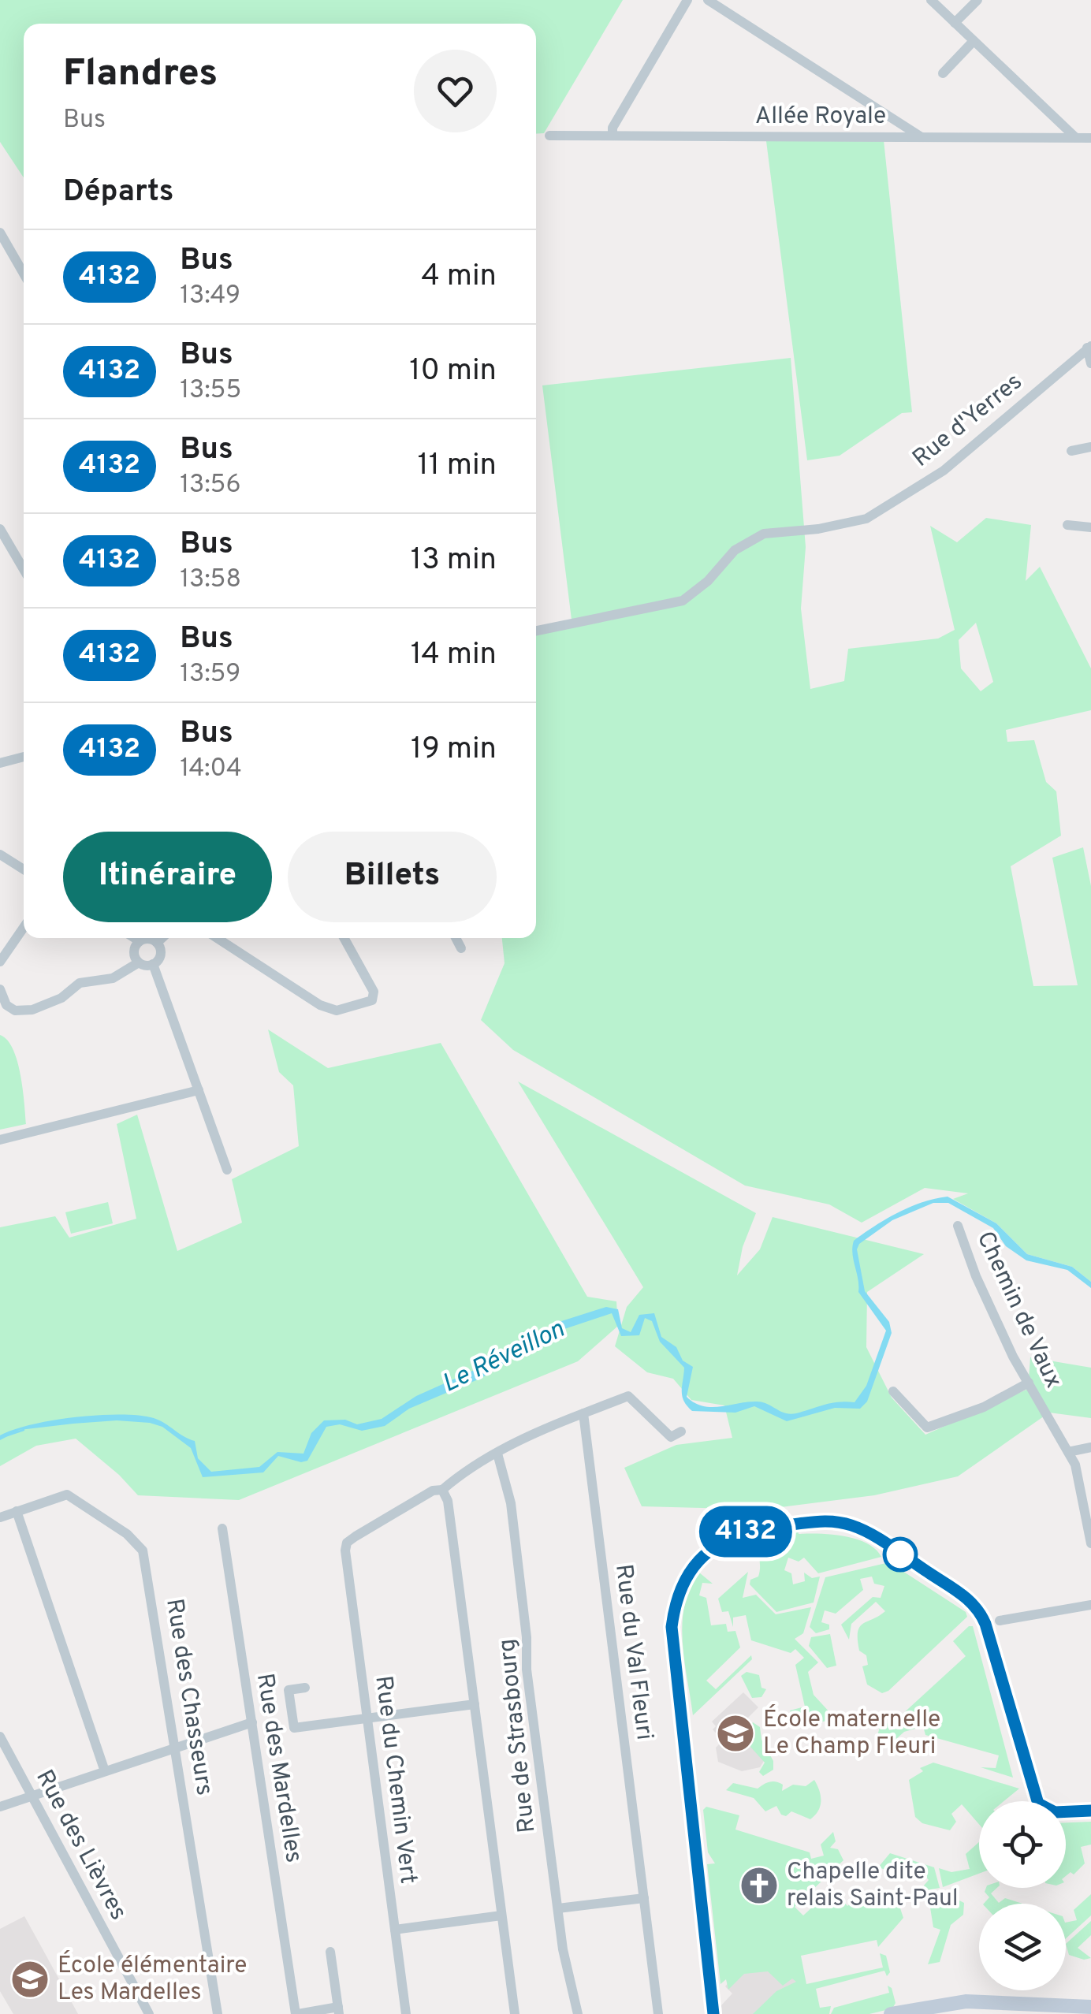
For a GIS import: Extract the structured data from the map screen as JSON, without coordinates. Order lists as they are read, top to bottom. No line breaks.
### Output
{"streets":{"street":["Allée Royale","Rue d'Yerres","Chemin de Vaux","Rue du Val Fleuri","Rue des Chasseurs","Rue de Strasbourg","Rue des Mardelles","Rue du Chemin Vert","Rue des Lièvres"]},"water":["Le Réveillon"],"places":{"school or university":["École maternelle Le Champ Fleuri","École élémentaire Les Mardelles"],"church":["Chapelle dite relais Saint-Paul"]},"lines":["bus line 4132"],"page":{"on_map":"4132","heading":[["Flandres","Bus"],"Départs"],"list":[{"mark":"4132","name":"Bus","note":"13:49","value":"4 min"},{"mark":"4132","name":"Bus","note":"13:55","value":"10 min"},{"mark":"4132","name":"Bus","note":"13:56","value":"11 min"},{"mark":"4132","name":"Bus","note":"13:58","value":"13 min"},{"mark":"4132","name":"Bus","note":"13:59","value":"14 min"},{"mark":"4132","name":"Bus","note":"14:04","value":"19 min"}],"buttons":["Itinéraire","Billets"]}}
